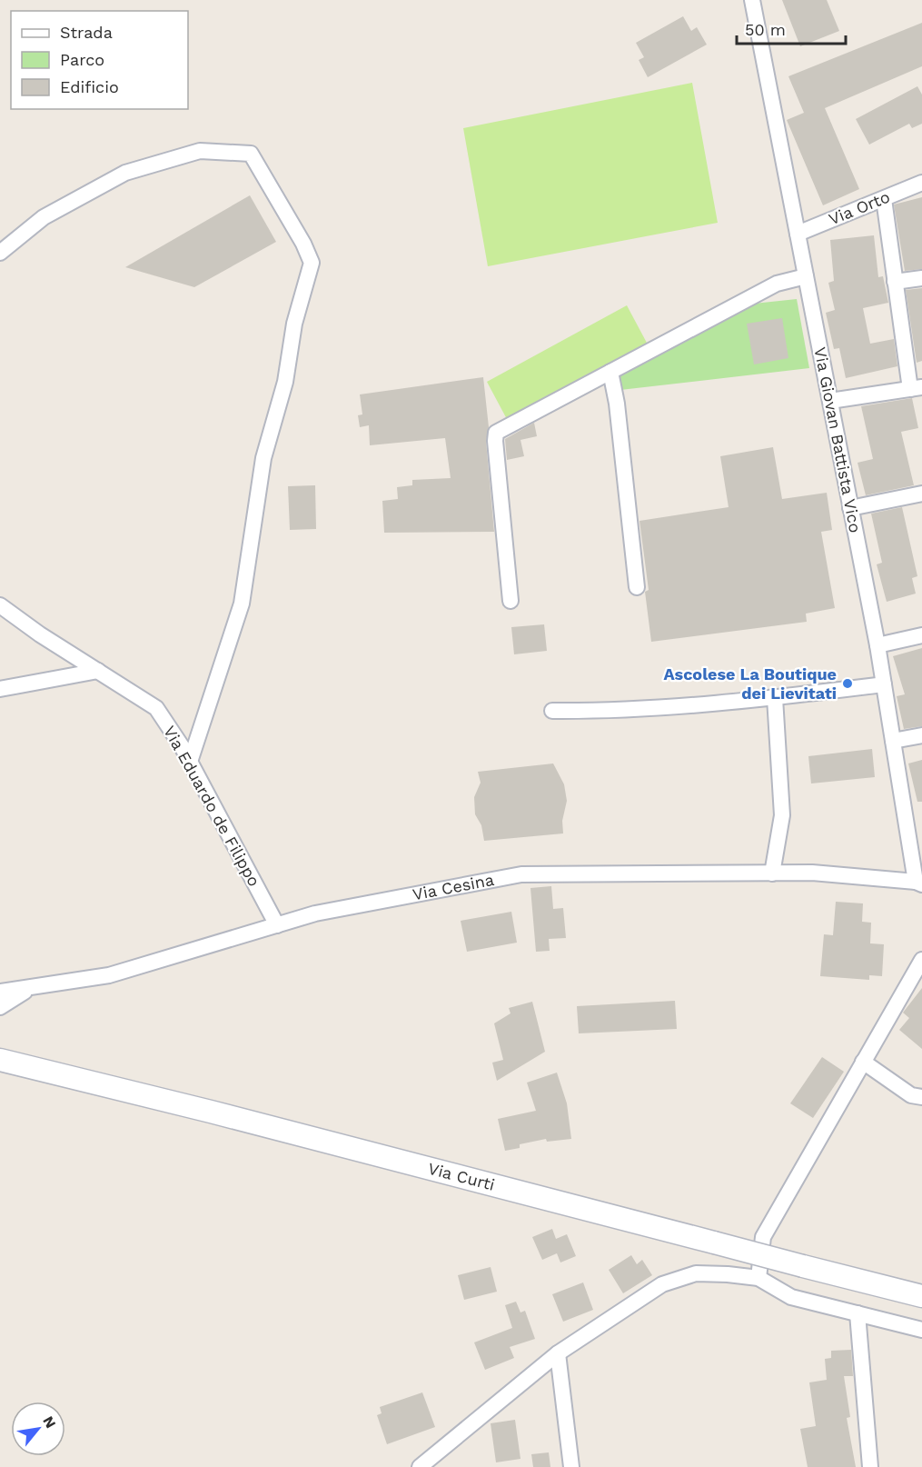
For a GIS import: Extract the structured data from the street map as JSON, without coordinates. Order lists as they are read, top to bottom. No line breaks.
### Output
{"streets":{"main road":["Via Curti"],"street":["Via Orto","Via Giovan Battista Vico","Via Eduardo de Filippo","Via Cesina"]},"crossings":[["Via Orto","Via Giovan Battista Vico"],["Via Giovan Battista Vico","Via Cesina"],["Via Eduardo de Filippo","Via Cesina"]],"places":["Ascolese La Boutique dei Lievitati"],"legend":["Strada","Parco","Edificio"],"scale_bar":"50 m","north":"top right"}
